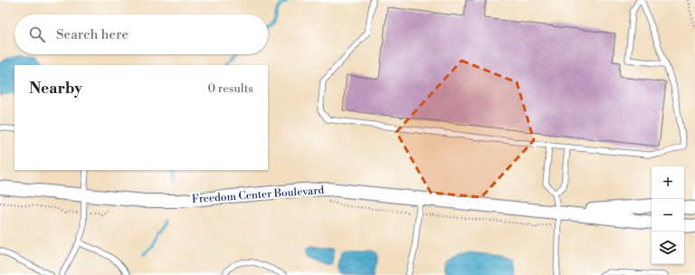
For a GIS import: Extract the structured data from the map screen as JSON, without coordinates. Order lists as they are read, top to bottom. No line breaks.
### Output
{"streets":{"street":["Freedom Center Boulevard"]},"page":{"search":"Search here","heading":["Nearby","0 results"],"map_buttons":["+","−"]}}
